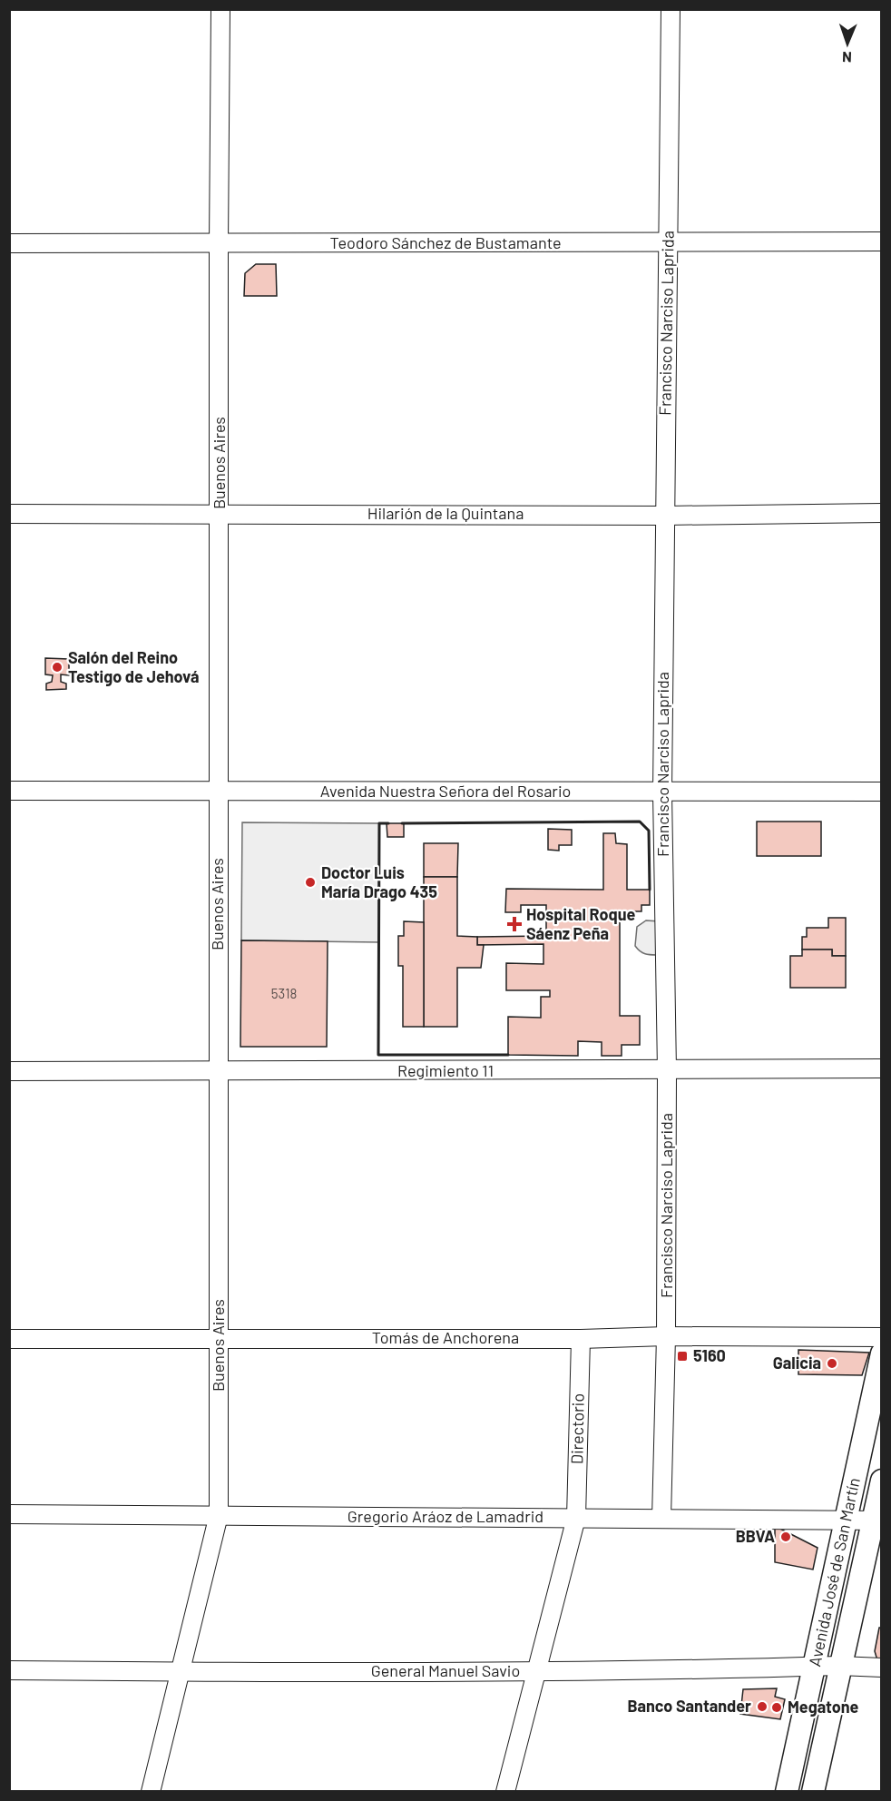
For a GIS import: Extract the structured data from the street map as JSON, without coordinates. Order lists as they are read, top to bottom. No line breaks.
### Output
{"streets":{"main road":["Avenida José de San Martín"],"street":["Teodoro Sánchez de Bustamante","Francisco Narciso Laprida","Buenos Aires","Hilarión de la Quintana","Avenida Nuestra Señora del Rosario","Regimiento 11","Tomás de Anchorena","Directorio","Gregorio Aráoz de Lamadrid","General Manuel Savio"]},"crossings":[["Teodoro Sánchez de Bustamante","Francisco Narciso Laprida"],["Teodoro Sánchez de Bustamante","Buenos Aires"],["Francisco Narciso Laprida","Hilarión de la Quintana"],["Francisco Narciso Laprida","Avenida Nuestra Señora del Rosario"],["Francisco Narciso Laprida","Regimiento 11"],["Francisco Narciso Laprida","Tomás de Anchorena"],["Francisco Narciso Laprida","Gregorio Aráoz de Lamadrid"],["Buenos Aires","Hilarión de la Quintana"],["Buenos Aires","Avenida Nuestra Señora del Rosario"],["Buenos Aires","Regimiento 11"],["Buenos Aires","Tomás de Anchorena"],["Buenos Aires","Gregorio Aráoz de Lamadrid"],["Buenos Aires","General Manuel Savio"],["Tomás de Anchorena","Directorio"],["Directorio","Gregorio Aráoz de Lamadrid"],["Gregorio Aráoz de Lamadrid","Avenida José de San Martín"],["Avenida José de San Martín","General Manuel Savio"]],"places":{"other":["Salón del Reino Testigo de Jehová","Doctor Luis María Drago 435","Galicia","BBVA","Banco Santander","Megatone"],"health":["Hospital Roque Sáenz Peña"],"transit":["5160"]},"house_numbers":["5318"],"north":"bottom"}
